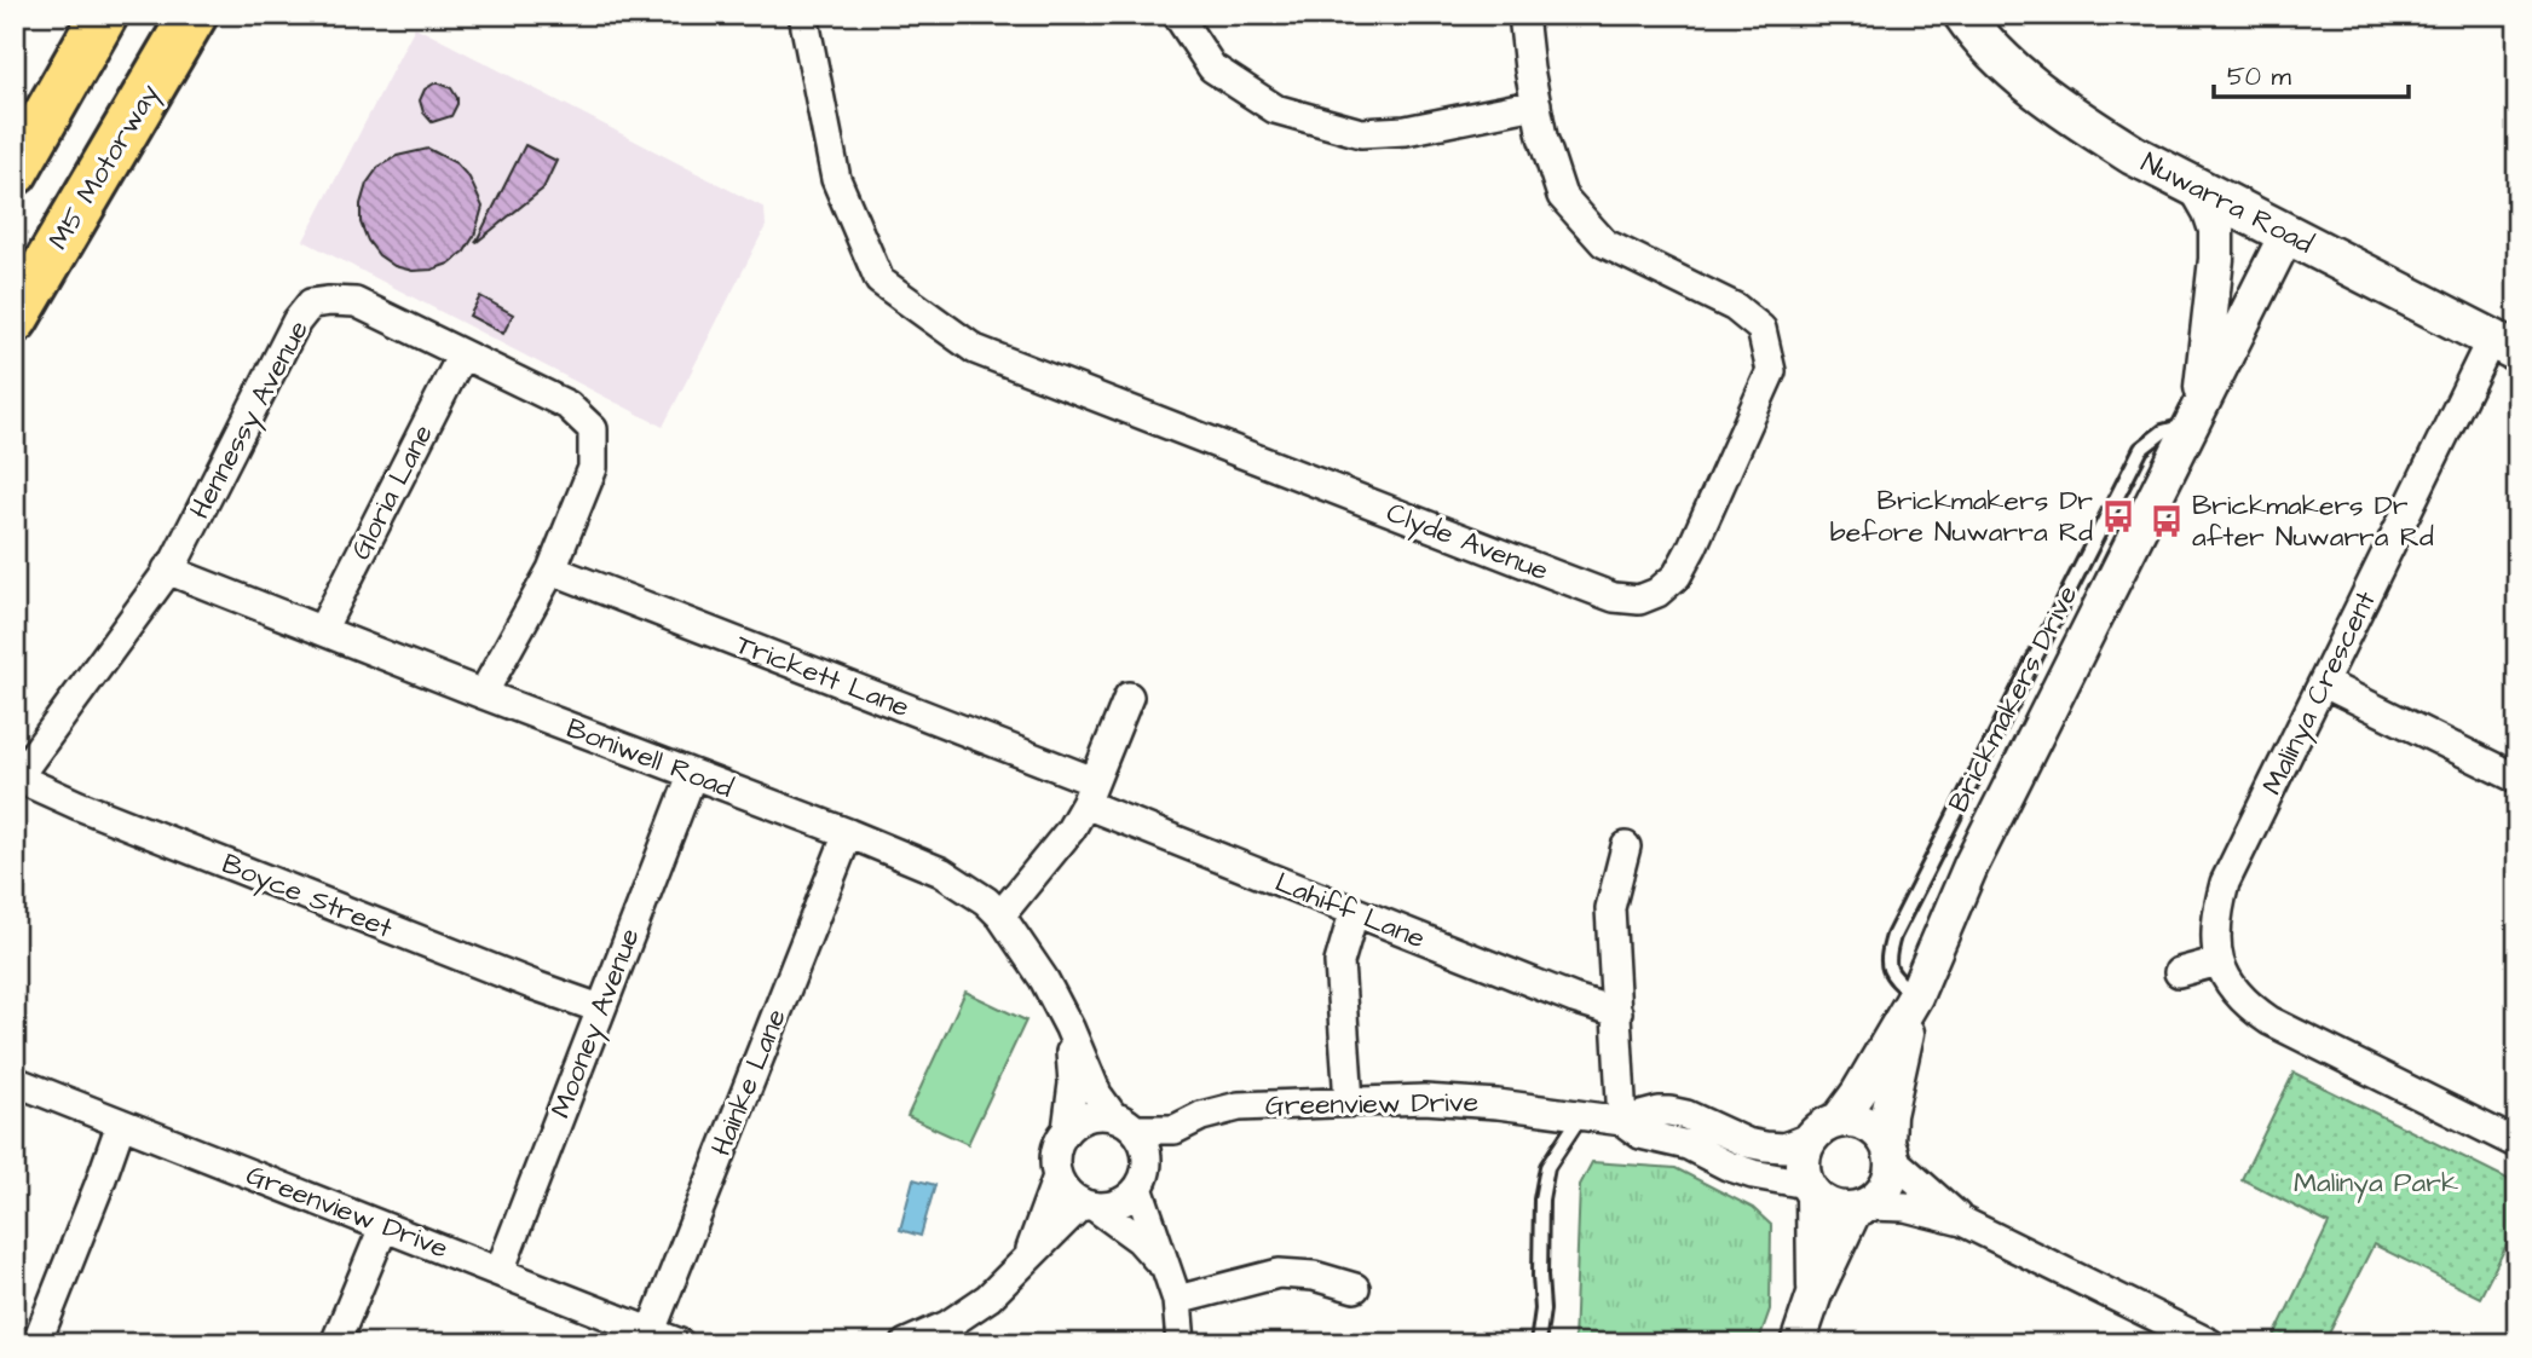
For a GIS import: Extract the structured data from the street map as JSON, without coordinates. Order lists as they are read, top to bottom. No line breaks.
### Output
{"streets":{"highway":["M5 Motorway"],"main road":["Nuwarra Road"],"street":["Hennessy Avenue","Gloria Lane","Clyde Avenue","Trickett Lane","Malinya Crescent","Brickmakers Drive","Boniwell Road","Boyce Street","Lahiff Lane","Mooney Avenue","Hainke Lane","Greenview Drive"]},"crossings":[["Nuwarra Road","Malinya Crescent"],["Nuwarra Road","Brickmakers Drive"],["Hennessy Avenue","Gloria Lane"],["Hennessy Avenue","Trickett Lane"],["Hennessy Avenue","Boniwell Road"],["Hennessy Avenue","Boyce Street"],["Gloria Lane","Boniwell Road"],["Trickett Lane","Lahiff Lane"],["Brickmakers Drive","Greenview Drive"],["Boniwell Road","Mooney Avenue"],["Boniwell Road","Hainke Lane"],["Boniwell Road","Greenview Drive"],["Boyce Street","Mooney Avenue"],["Mooney Avenue","Greenview Drive"],["Hainke Lane","Greenview Drive"]],"parks":["Malinya Park"],"places":{"bus stop":["Brickmakers Dr before Nuwarra Rd","Brickmakers Dr after Nuwarra Rd"]},"scale_bar":"50 m"}
